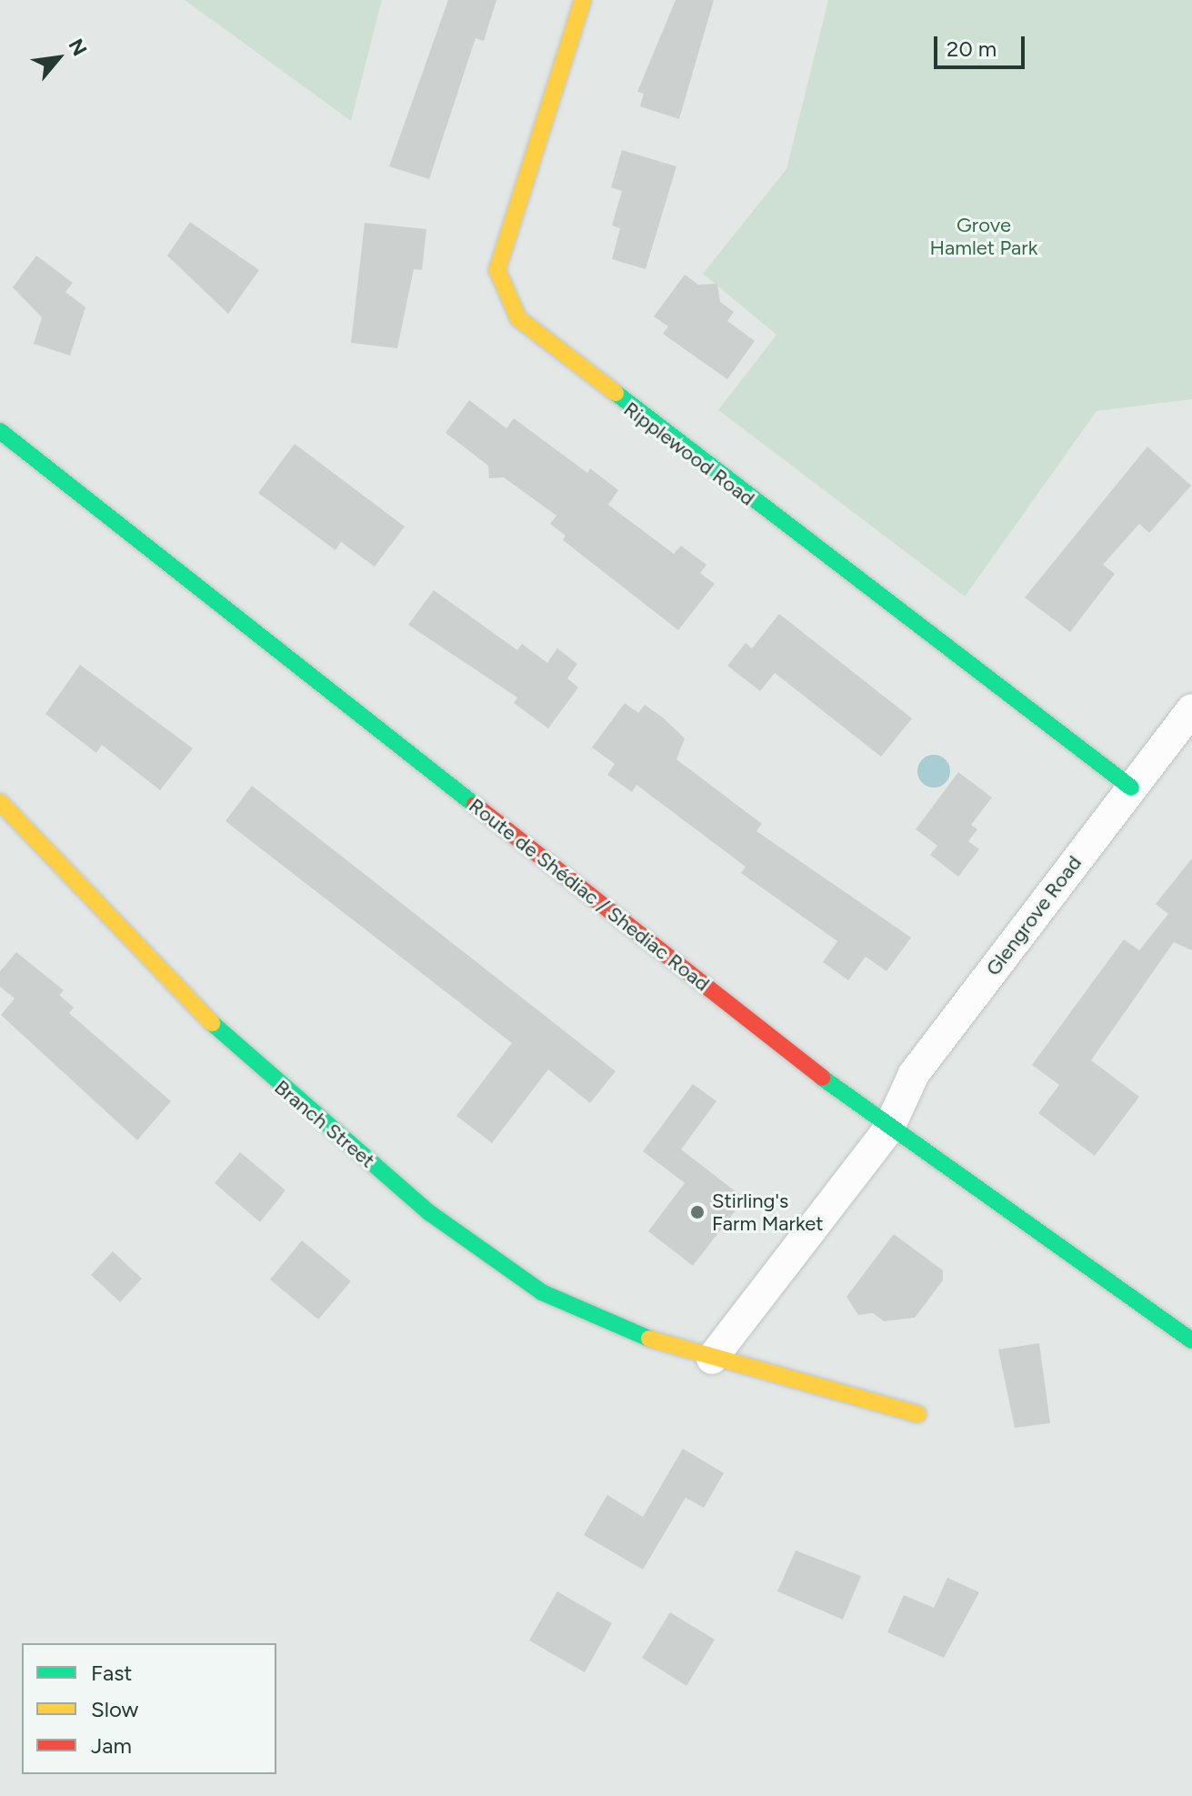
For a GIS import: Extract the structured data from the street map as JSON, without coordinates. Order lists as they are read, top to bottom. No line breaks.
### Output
{"streets":{"street":["Ripplewood Road","Route de Shédiac / Shediac Road","Glengrove Road","Branch Street"]},"crossings":[["Ripplewood Road","Glengrove Road"],["Route de Shédiac / Shediac Road","Glengrove Road"]],"parks":["Grove Hamlet Park"],"places":["Stirling's Farm Market"],"legend":["Fast","Slow","Jam"],"scale_bar":"20 m","north":"top right"}
